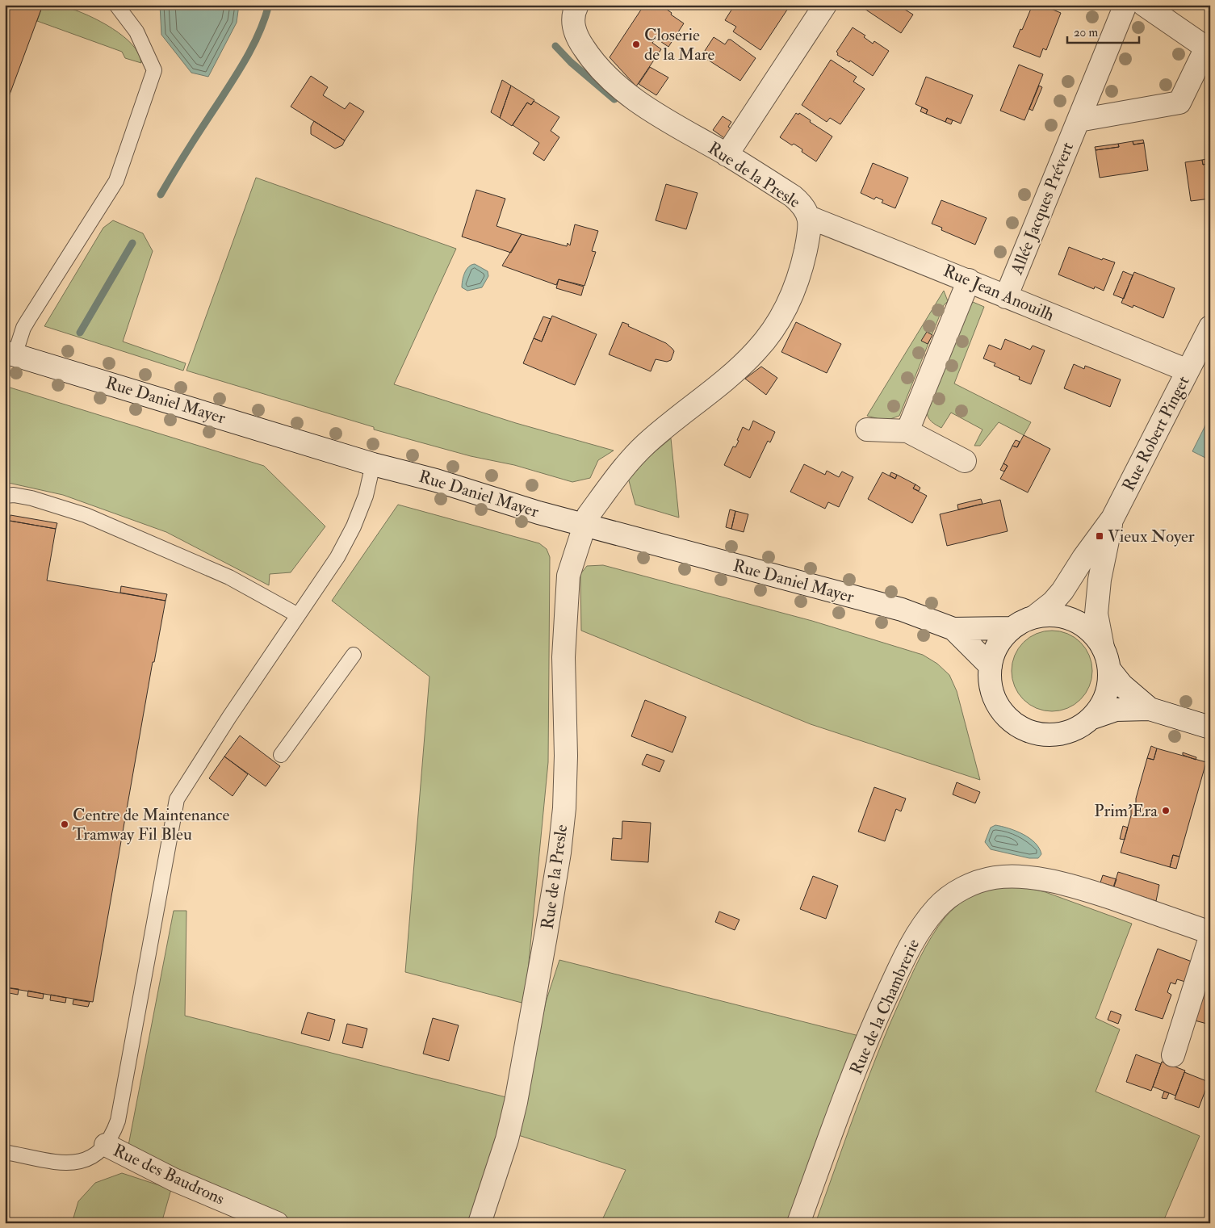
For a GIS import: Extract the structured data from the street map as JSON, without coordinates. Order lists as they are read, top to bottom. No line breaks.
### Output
{"streets":{"street":["Rue de la Presle","Allée Jacques Prévert","Rue Jean Anouilh","Rue Daniel Mayer","Rue Robert Pinget","Rue de la Chambrerie","Rue des Baudrons"]},"crossings":[["Rue de la Presle","Rue Jean Anouilh"],["Rue de la Presle","Rue Daniel Mayer"],["Allée Jacques Prévert","Rue Jean Anouilh"],["Rue Jean Anouilh","Rue Robert Pinget"],["Rue Daniel Mayer","Rue Robert Pinget"]],"places":{"other":["Closerie de la Mare","Prim'Era","Centre de Maintenance Tramway Fil Bleu"],"transit":["Vieux Noyer"]},"scale_bar":"20 m"}
